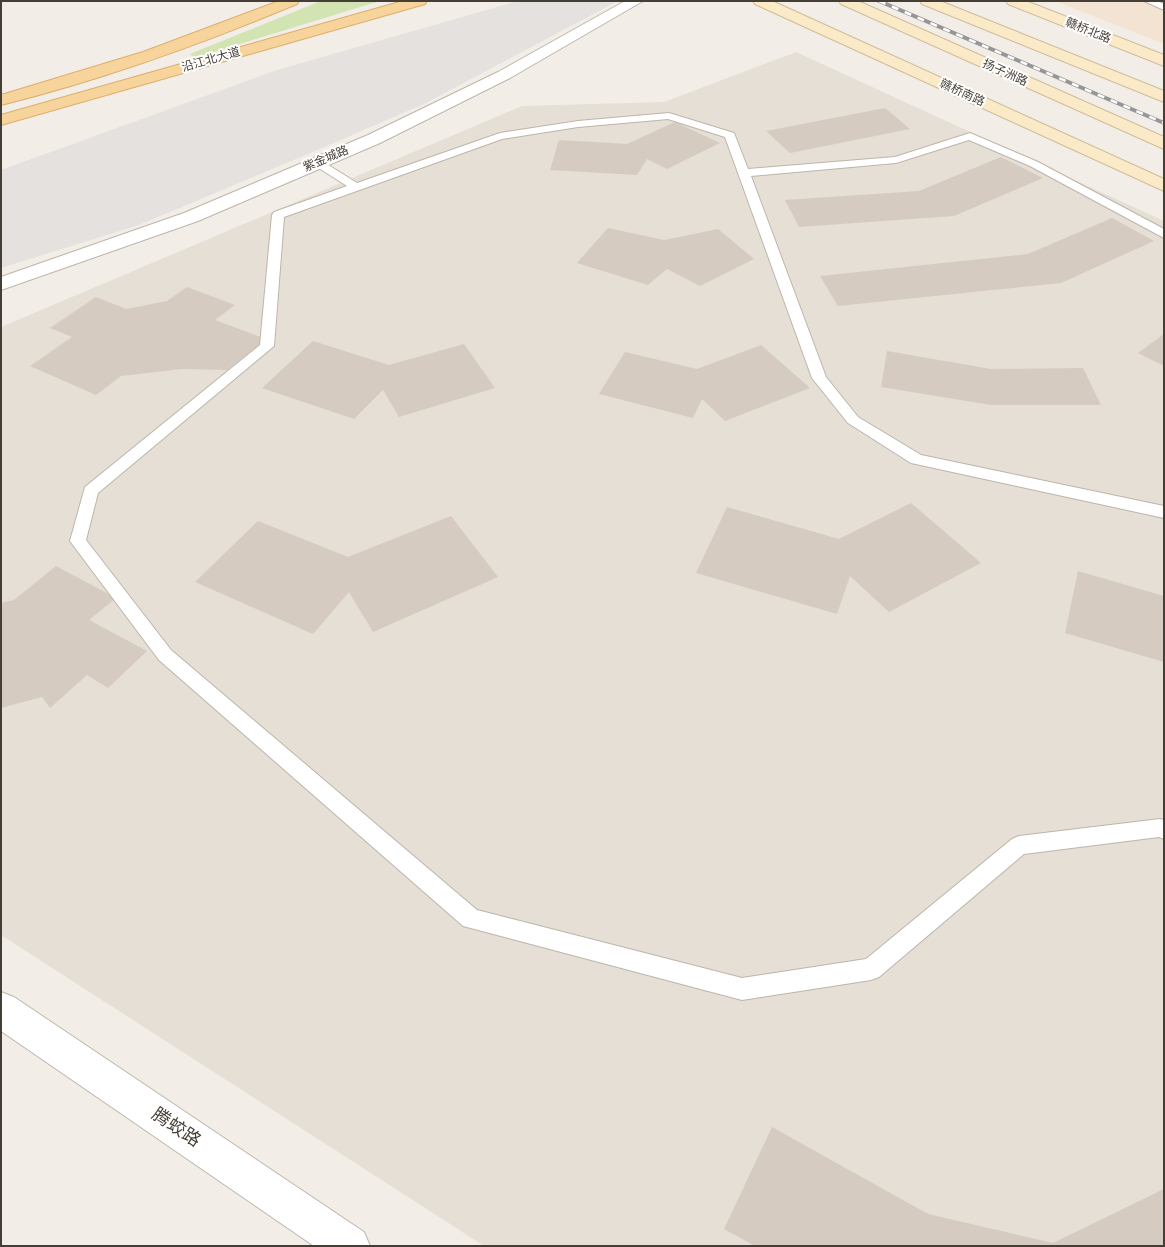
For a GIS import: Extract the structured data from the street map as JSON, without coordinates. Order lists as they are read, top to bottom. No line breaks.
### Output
{"streets":{"main road":["赣桥北路","沿江北大道","扬子洲路","赣桥南路"],"street":["紫金城路","腾蛟路"]}}
